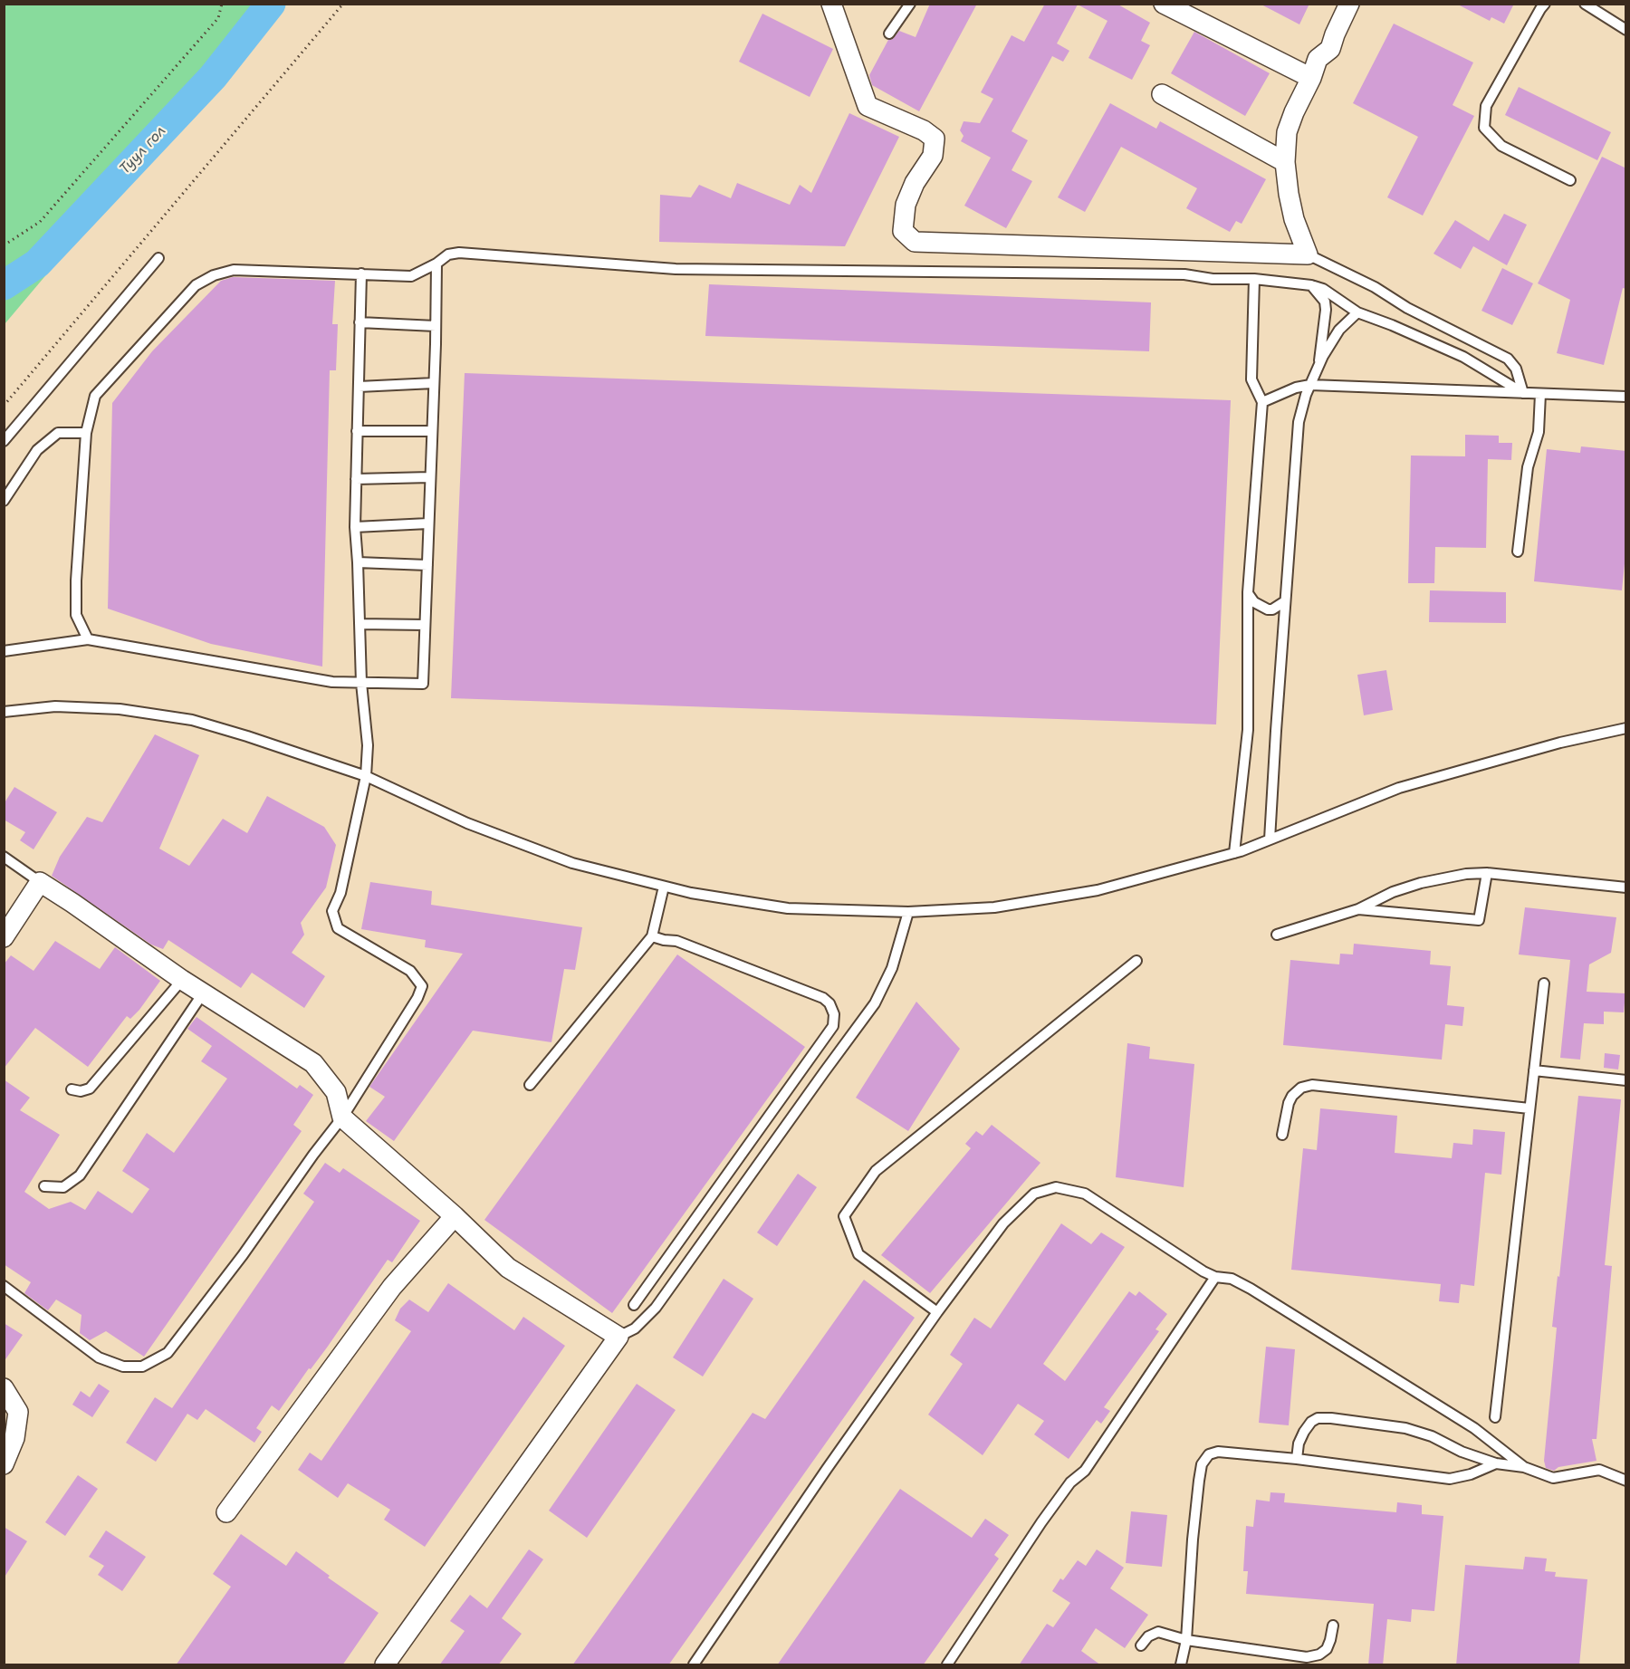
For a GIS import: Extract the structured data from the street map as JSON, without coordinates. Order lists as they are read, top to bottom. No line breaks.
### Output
{"water":["Туул гол"]}
